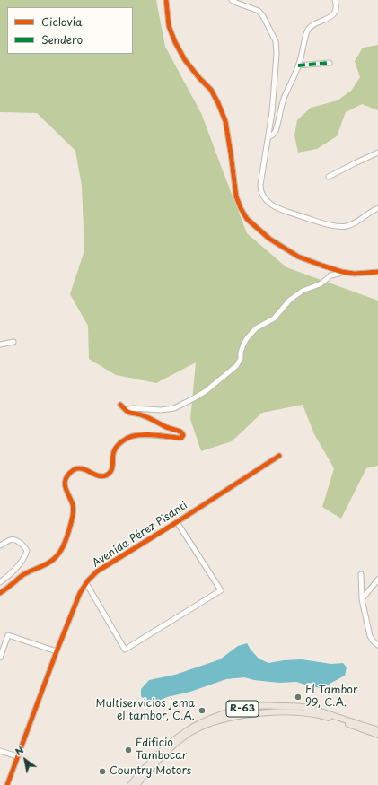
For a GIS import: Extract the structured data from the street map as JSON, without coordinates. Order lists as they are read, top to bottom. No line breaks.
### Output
{"streets":{"main road":["R-63"],"street":["Avenida Pérez Pisanti"]},"places":["El Tambor 99, C.A.","Multiservicios jema el tambor, C.A.","Edificio Tambocar","Country Motors"],"legend":["Ciclovía","Sendero"],"north":"top left"}
